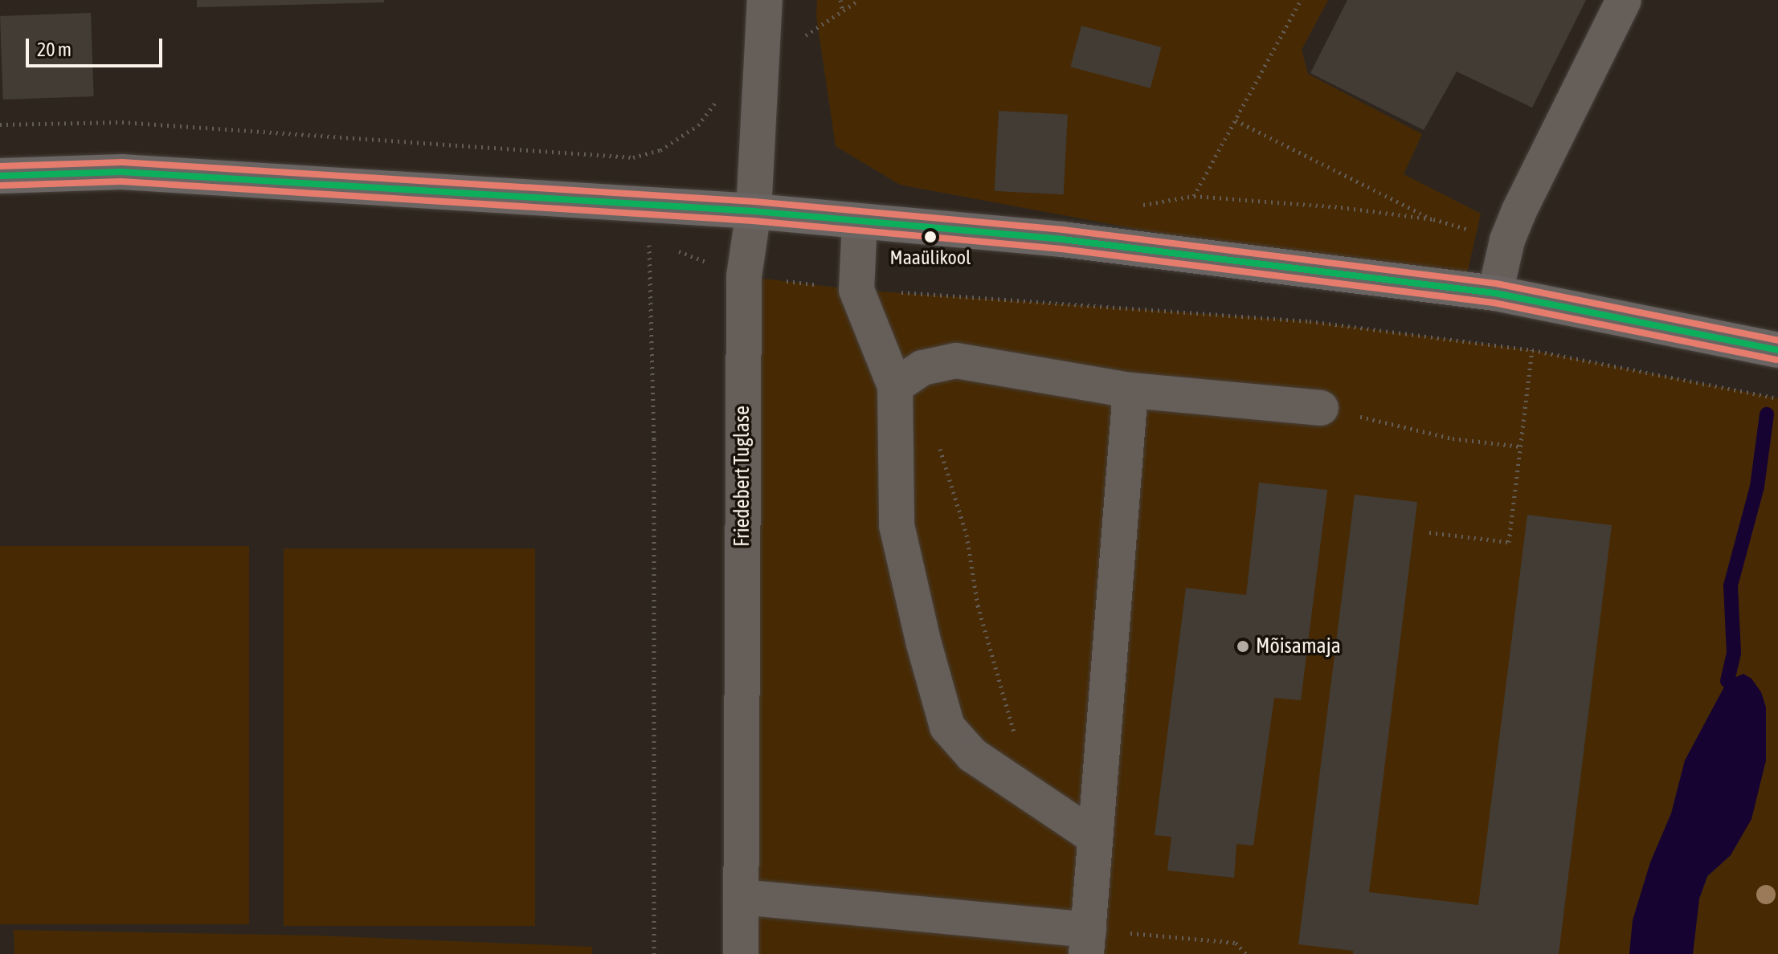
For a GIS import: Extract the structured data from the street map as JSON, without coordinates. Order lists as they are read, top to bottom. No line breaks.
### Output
{"streets":{"street":["Friedebert Tuglase"]},"places":["Maaülikool","Mõisamaja"],"scale_bar":"20 m"}
